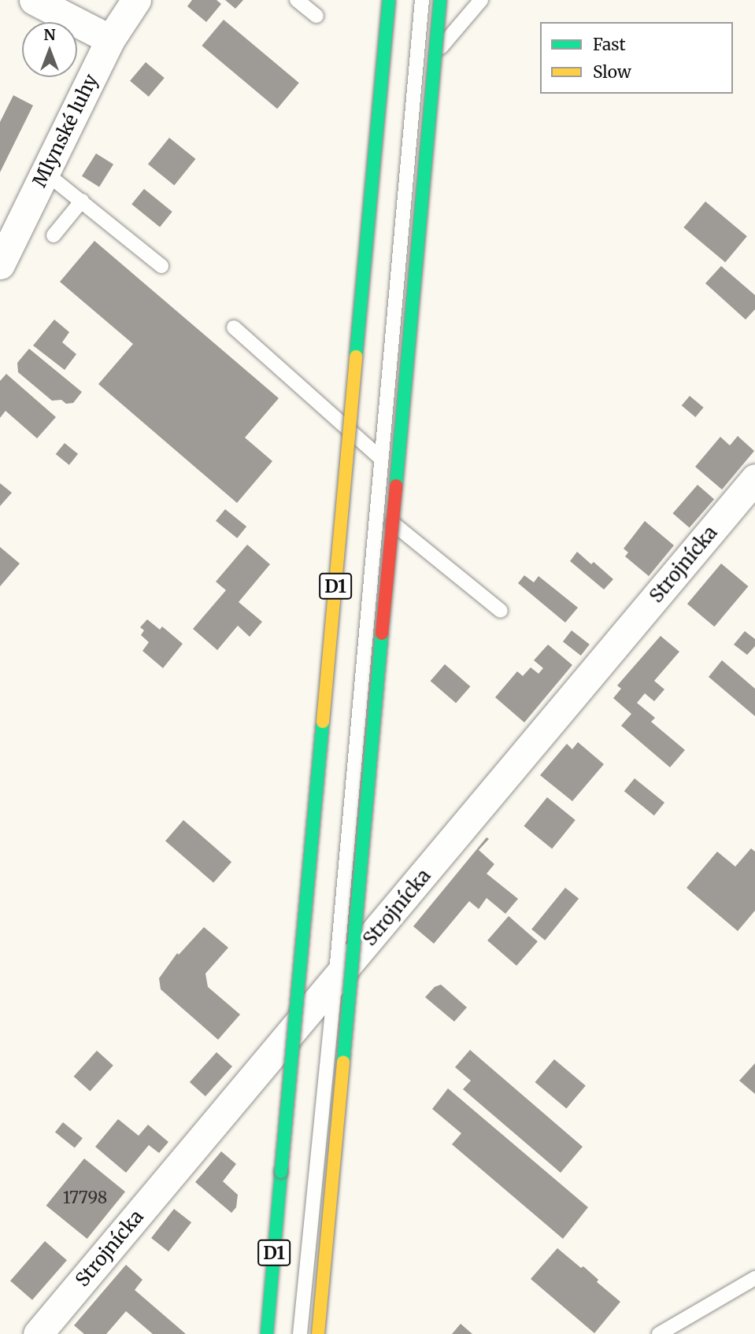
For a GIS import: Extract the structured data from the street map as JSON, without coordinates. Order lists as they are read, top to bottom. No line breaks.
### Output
{"streets":{"highway":["D1"],"street":["Mlynské luhy","Strojnícka"]},"house_numbers":["17798"],"legend":["Fast","Slow"],"north":"top"}
